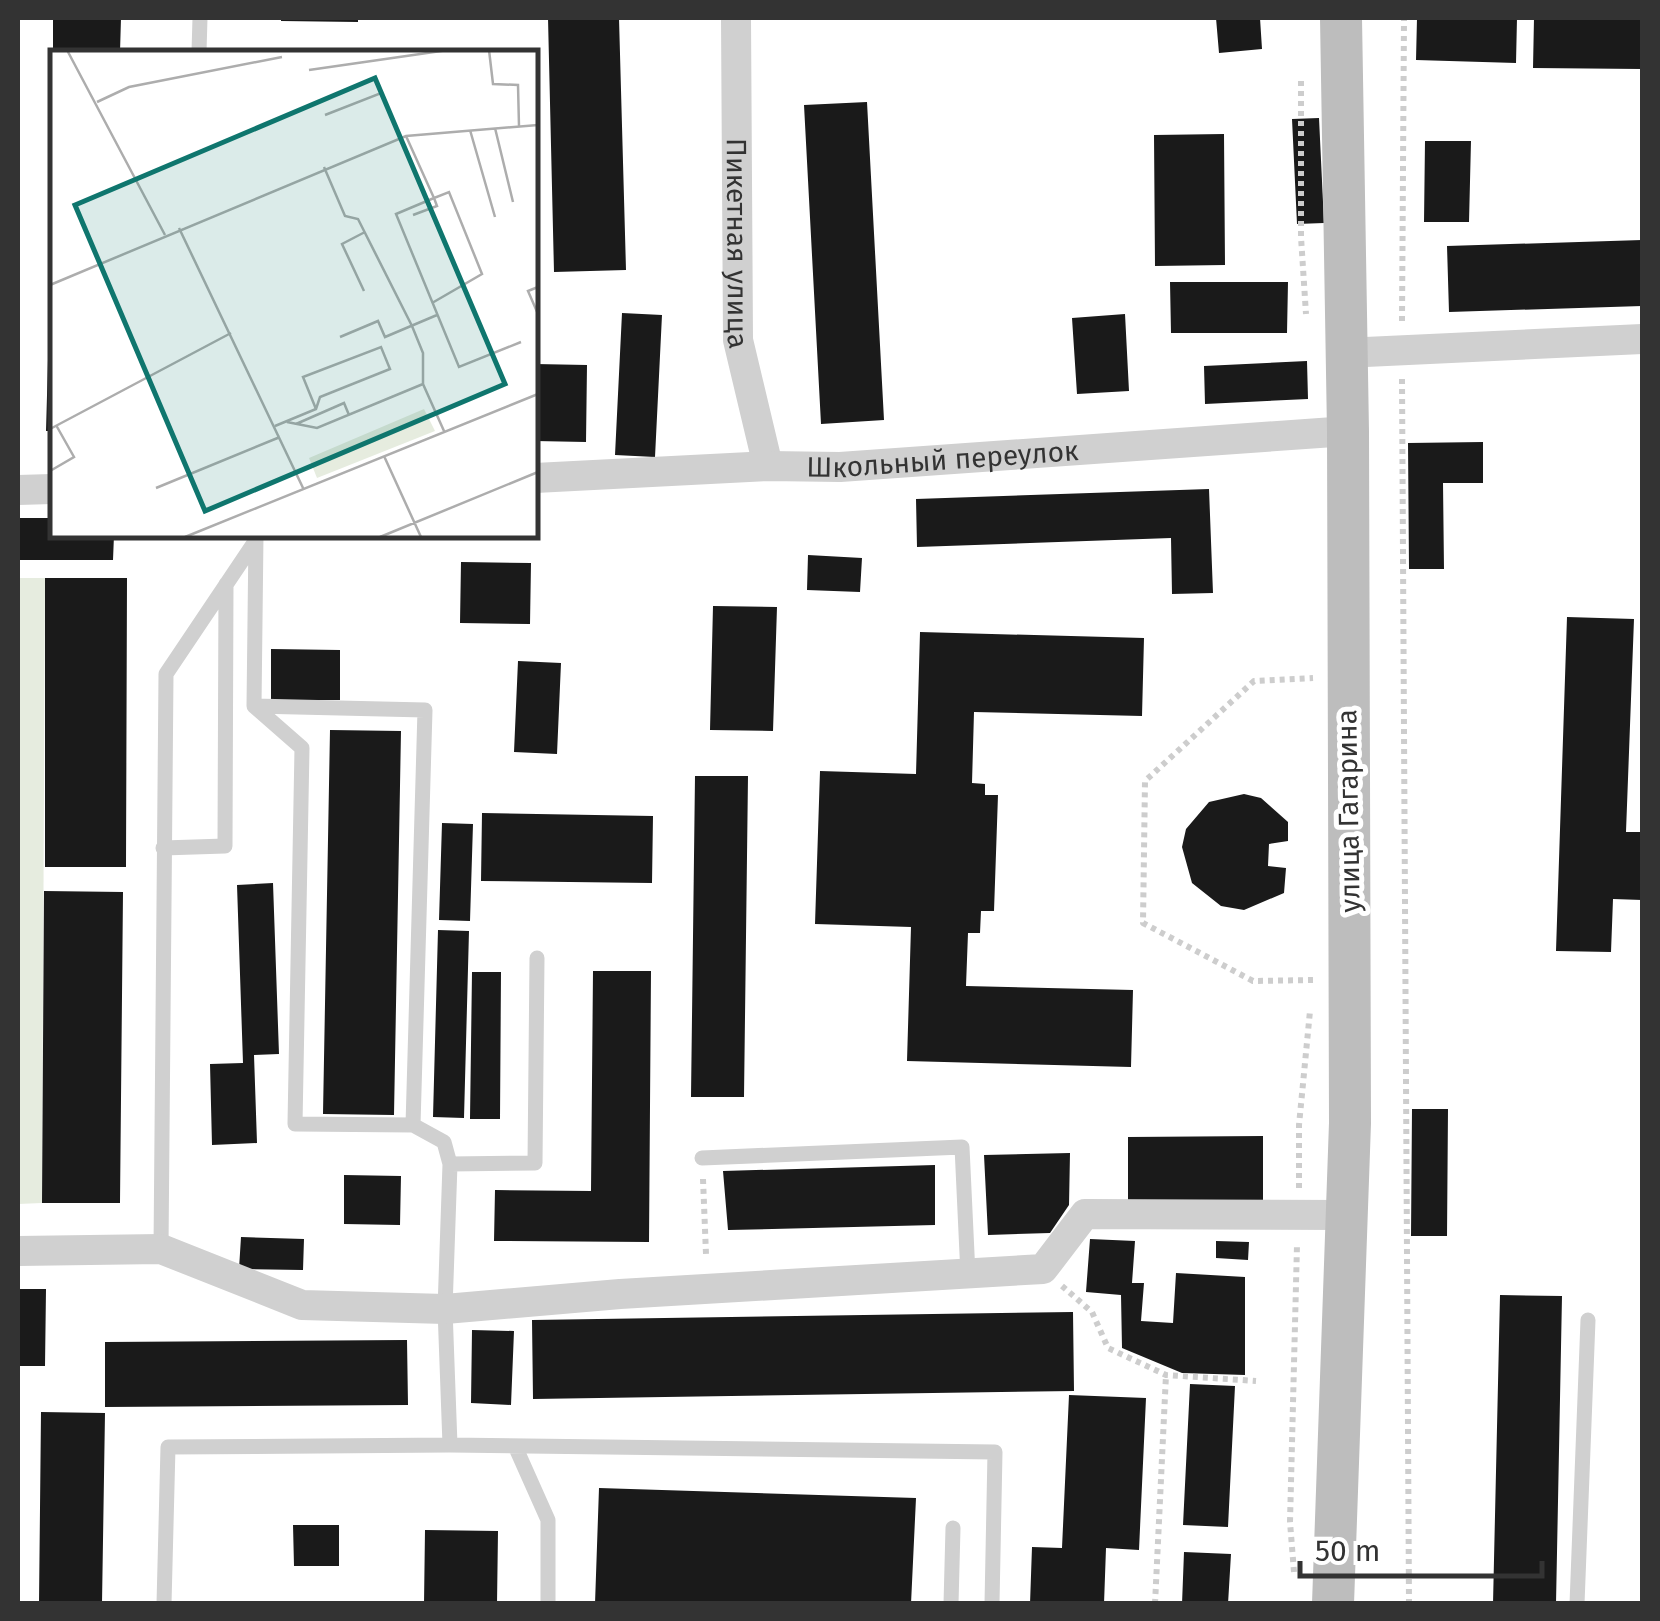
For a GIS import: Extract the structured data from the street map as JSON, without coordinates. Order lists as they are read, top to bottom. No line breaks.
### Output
{"streets":{"street":["Пикетная улица","Школьный переулок","улица Гагарина"]},"crossings":[["Пикетная улица","Школьный переулок"],["Школьный переулок","улица Гагарина"]],"scale_bar":"50 m"}
